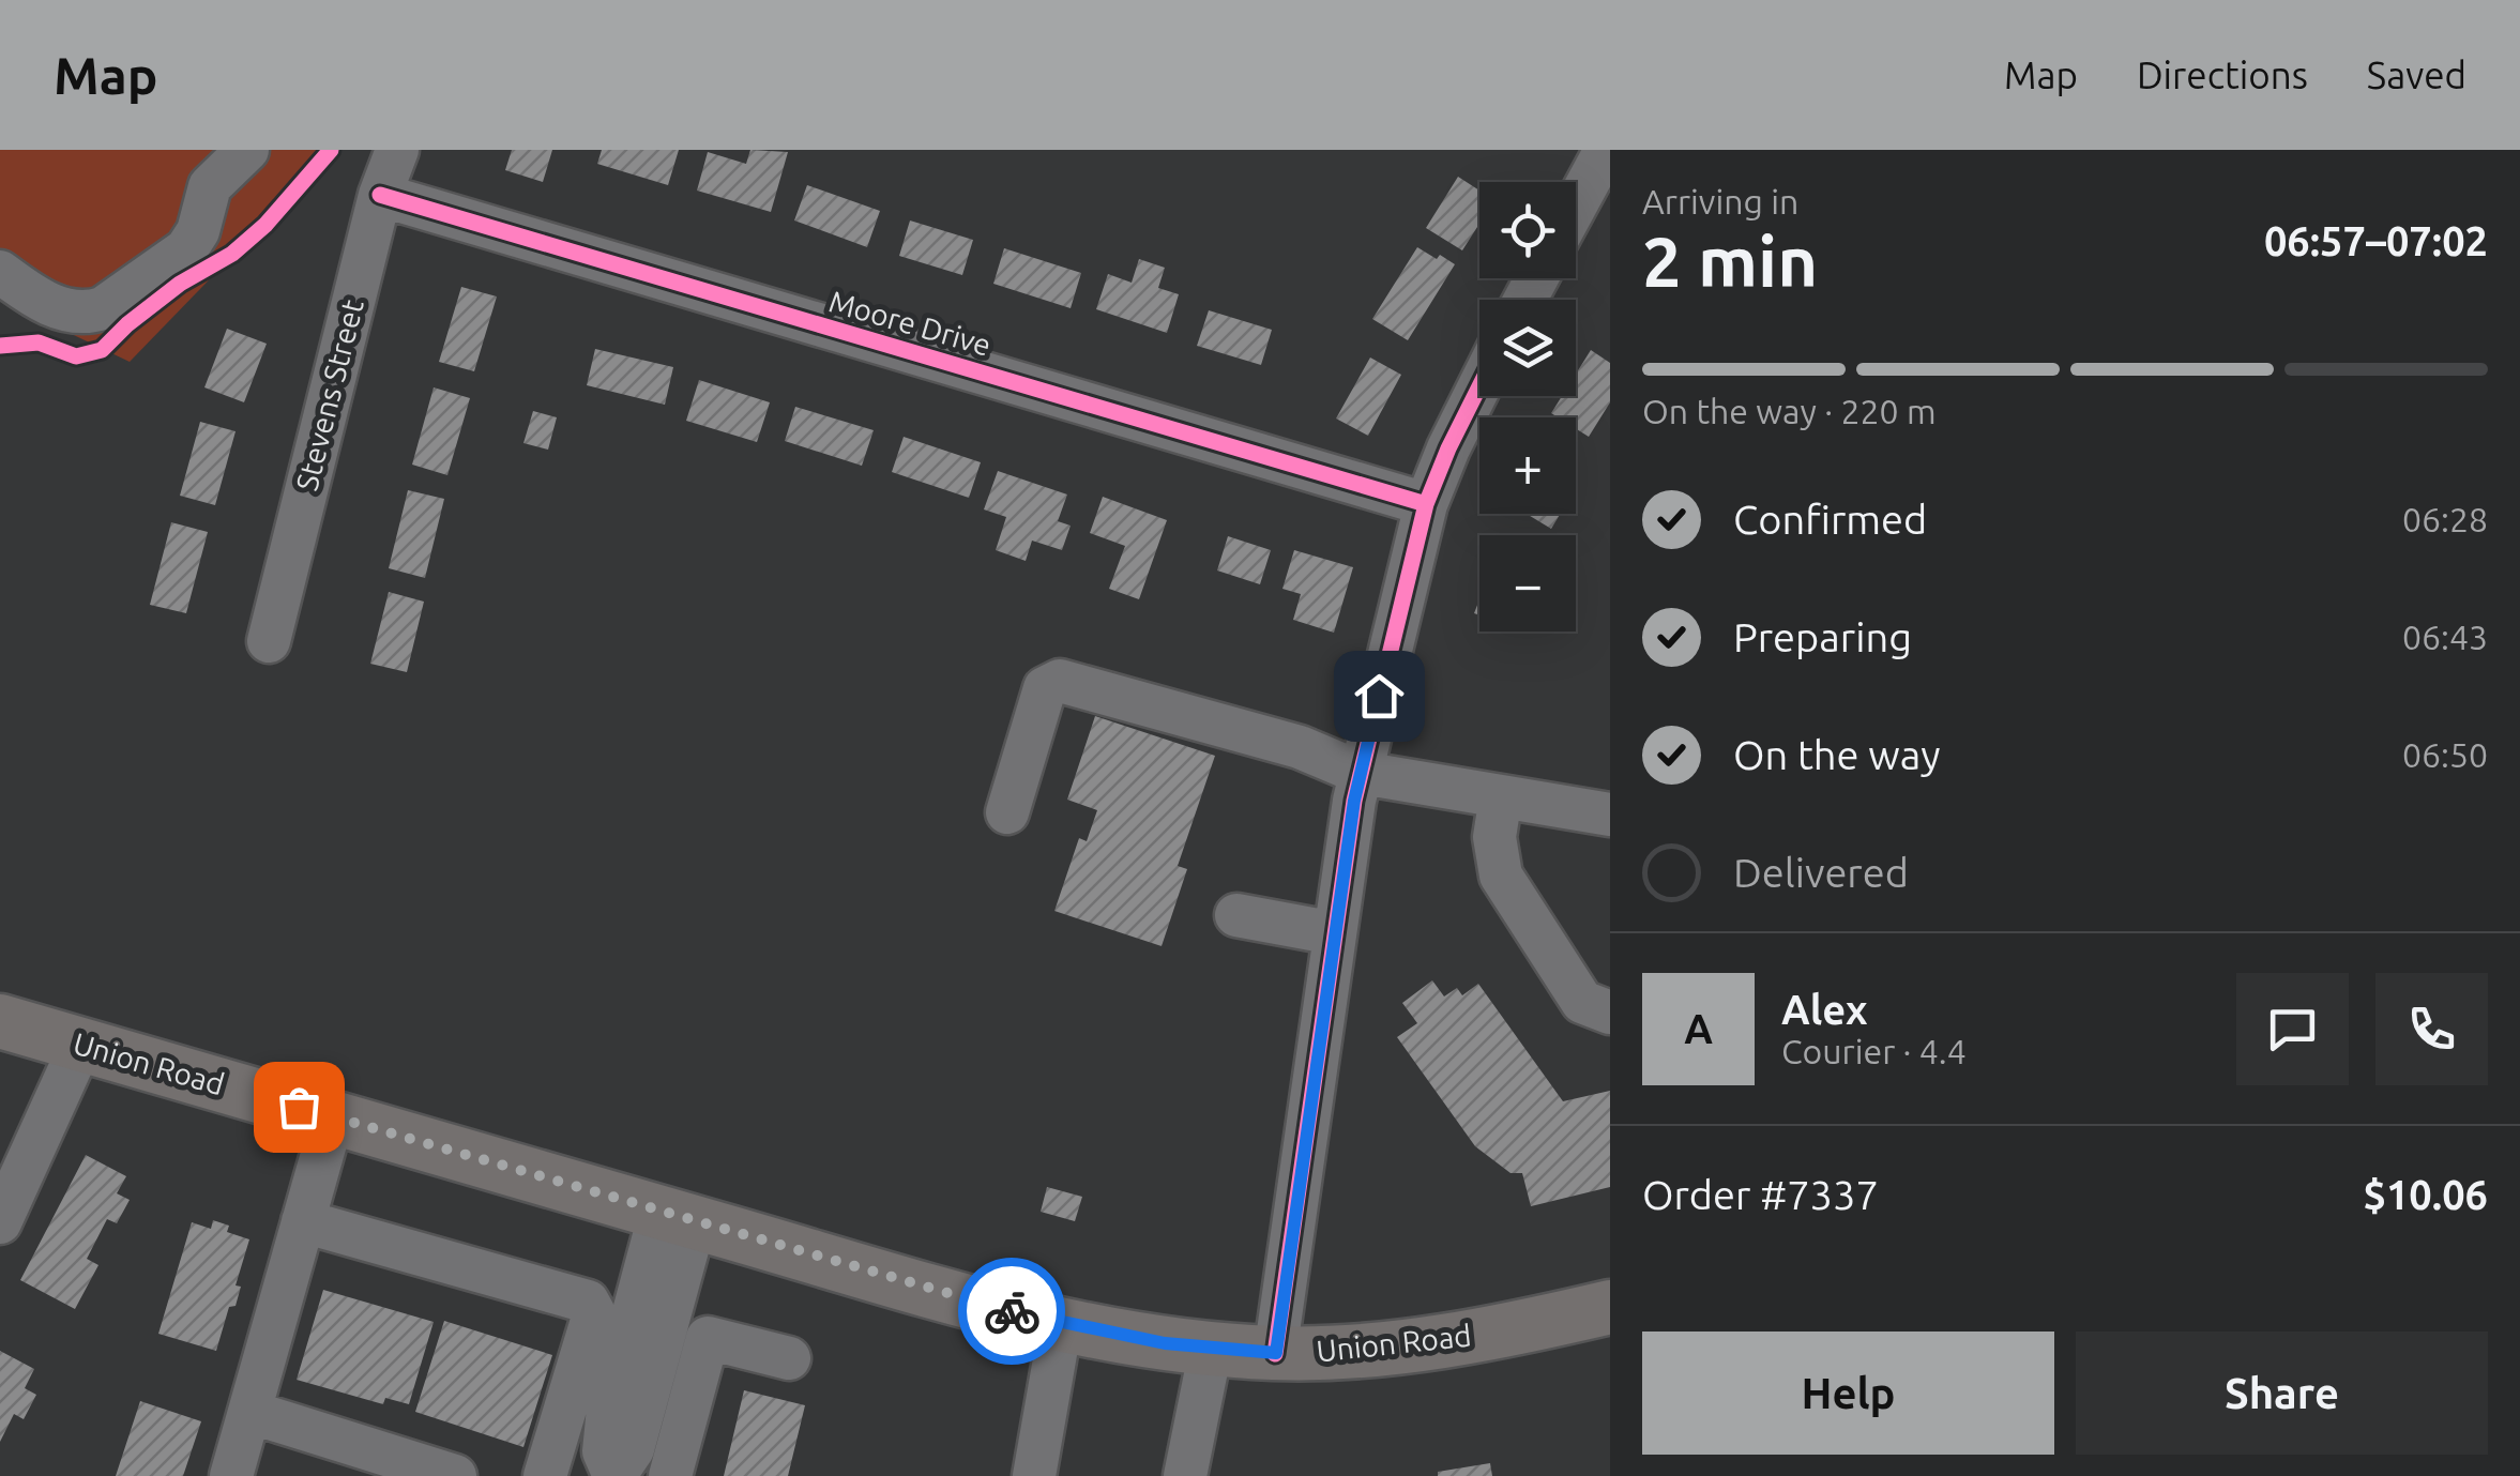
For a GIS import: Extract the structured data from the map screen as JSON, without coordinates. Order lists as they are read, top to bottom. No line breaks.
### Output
{"streets":{"main road":["Union Road"],"street":["Moore Drive","Stevens Street"]},"crossings":[["Moore Drive","Stevens Street"]],"page":{"header":"Map","nav":["Map","Directions","Saved"],"heading":["2 min","Arriving in","06:57–07:02"],"panel":["Alex","Courier · 4.4","Order #7337","$10.06"],"map_buttons":["+","−"],"bar":"On the way · 220 m","list":[["Confirmed","06:28"],["Preparing","06:43"],["On the way","06:50"],"Delivered"],"round":"A","buttons":["Help","Share"]}}
